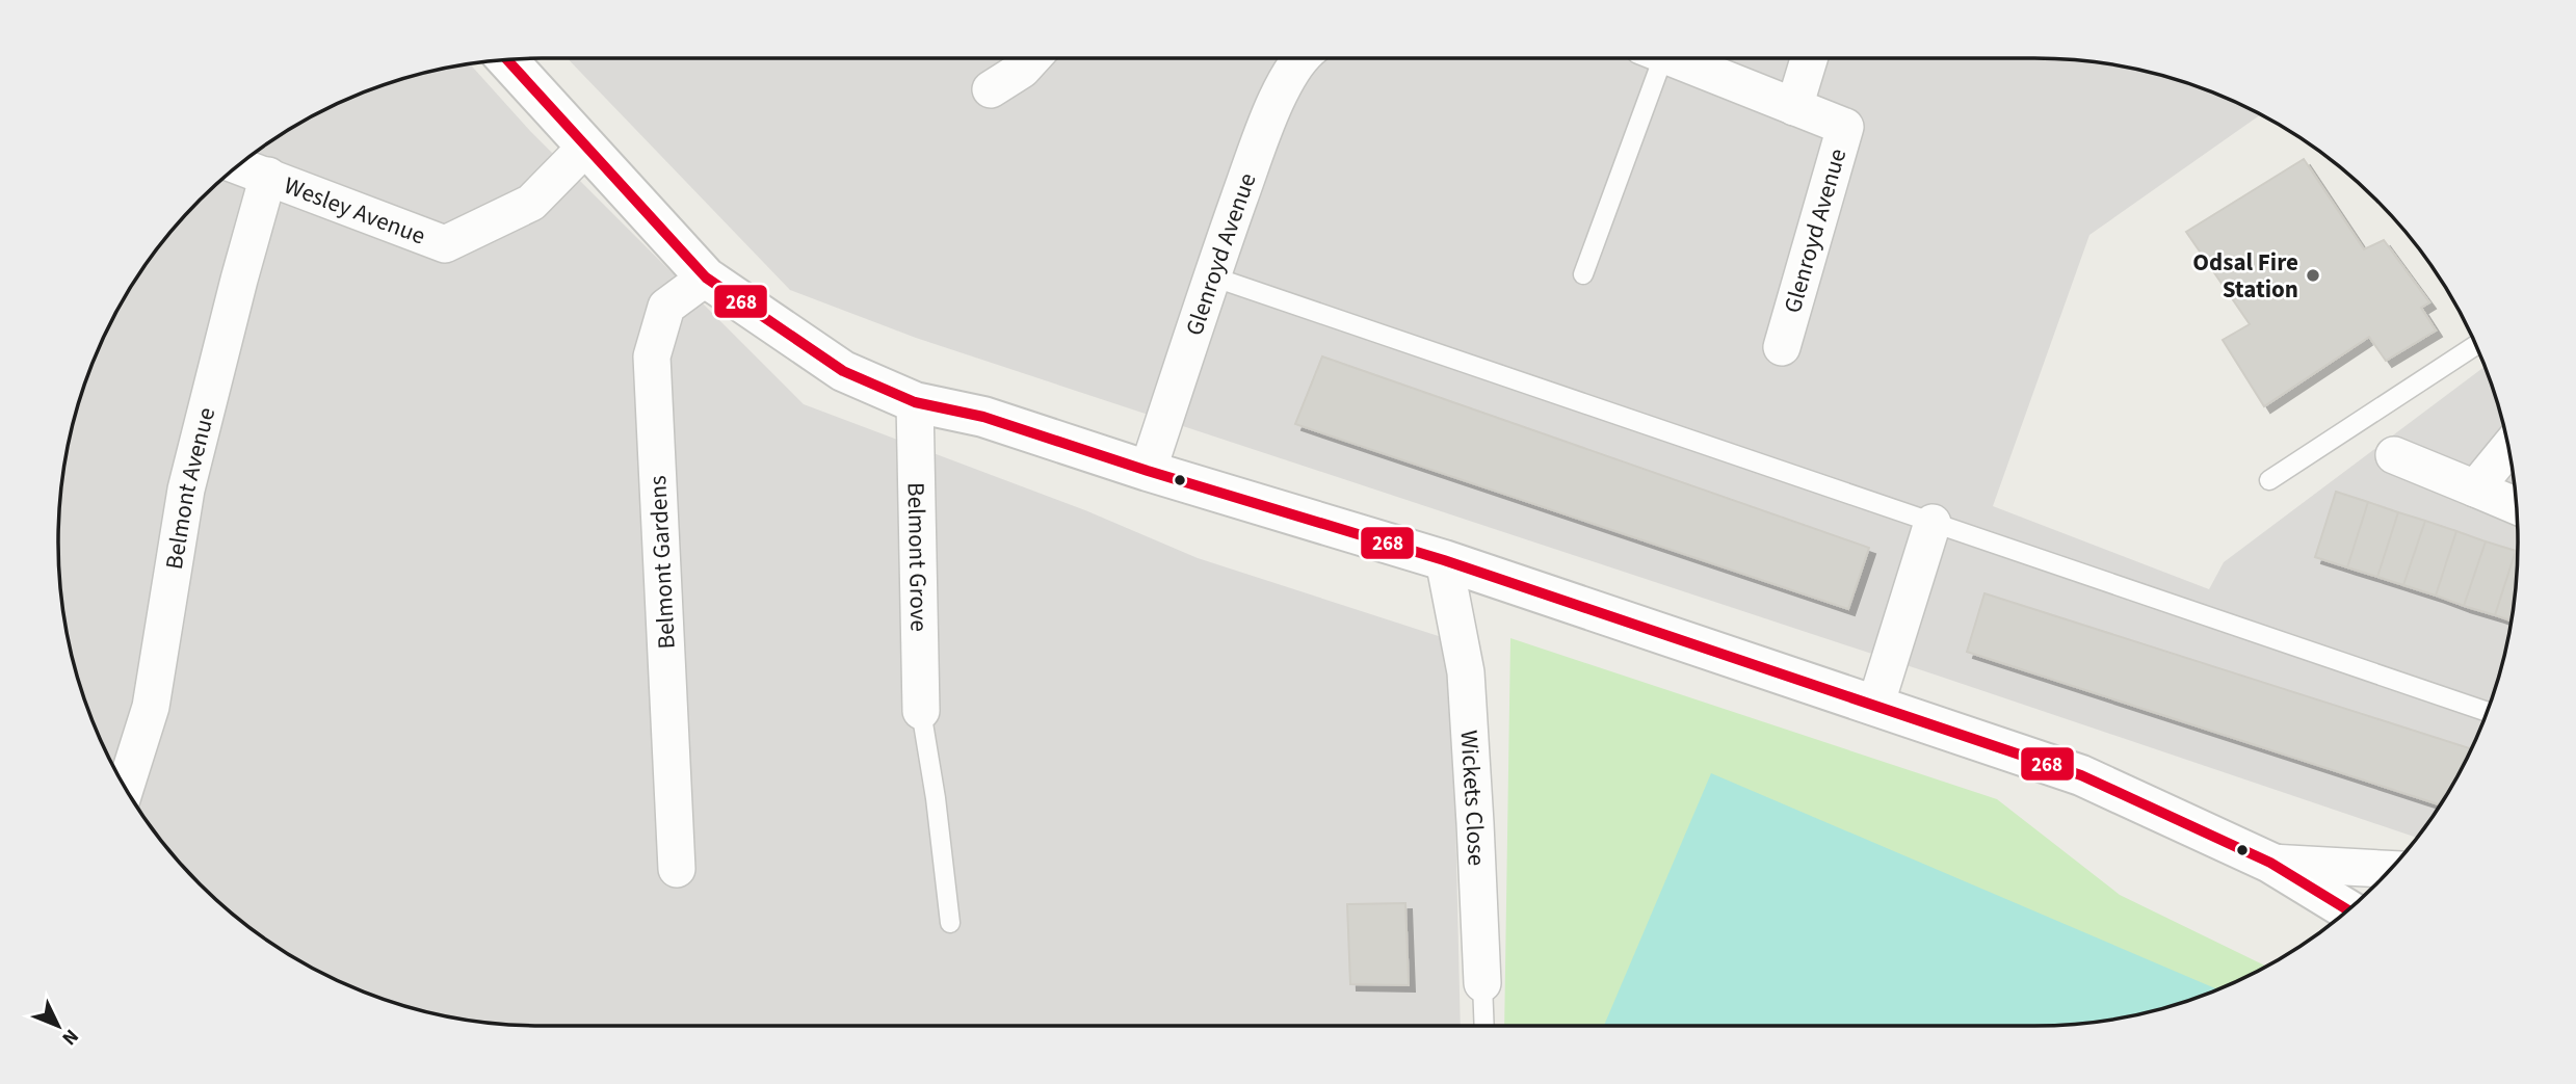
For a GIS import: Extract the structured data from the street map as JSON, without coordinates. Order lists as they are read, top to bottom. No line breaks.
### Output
{"streets":{"street":["Wesley Avenue","Glenroyd Avenue","Belmont Avenue","Belmont Grove","Belmont Gardens","Wickets Close"]},"crossings":[["Wesley Avenue","Belmont Avenue"]],"places":["Odsal Fire Station"],"lines":["transit line 268"],"north":"bottom right"}
